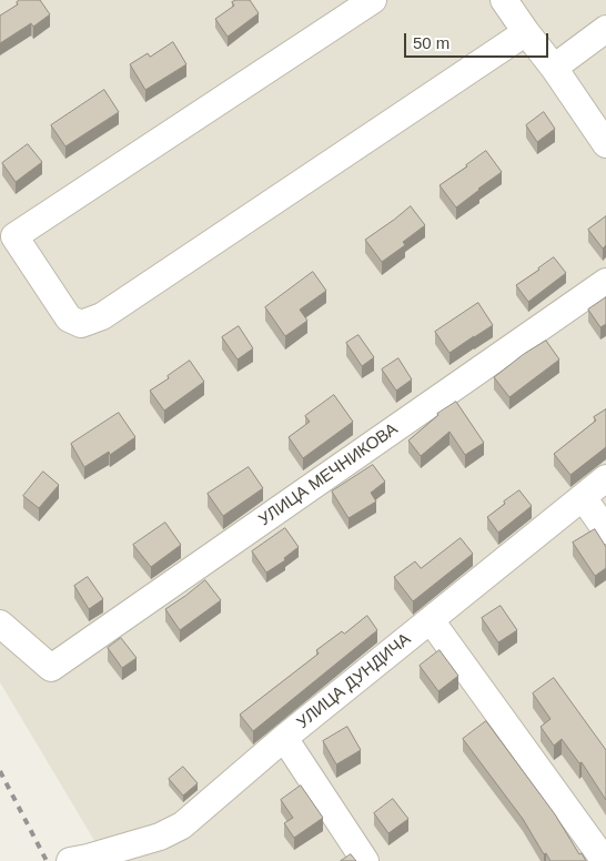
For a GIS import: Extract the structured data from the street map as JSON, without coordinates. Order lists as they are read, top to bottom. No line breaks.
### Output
{"streets":{"street":["УЛИЦА МЕЧНИКОВА","УЛИЦА ДУНДИЧА"]},"scale_bar":"50 m"}
